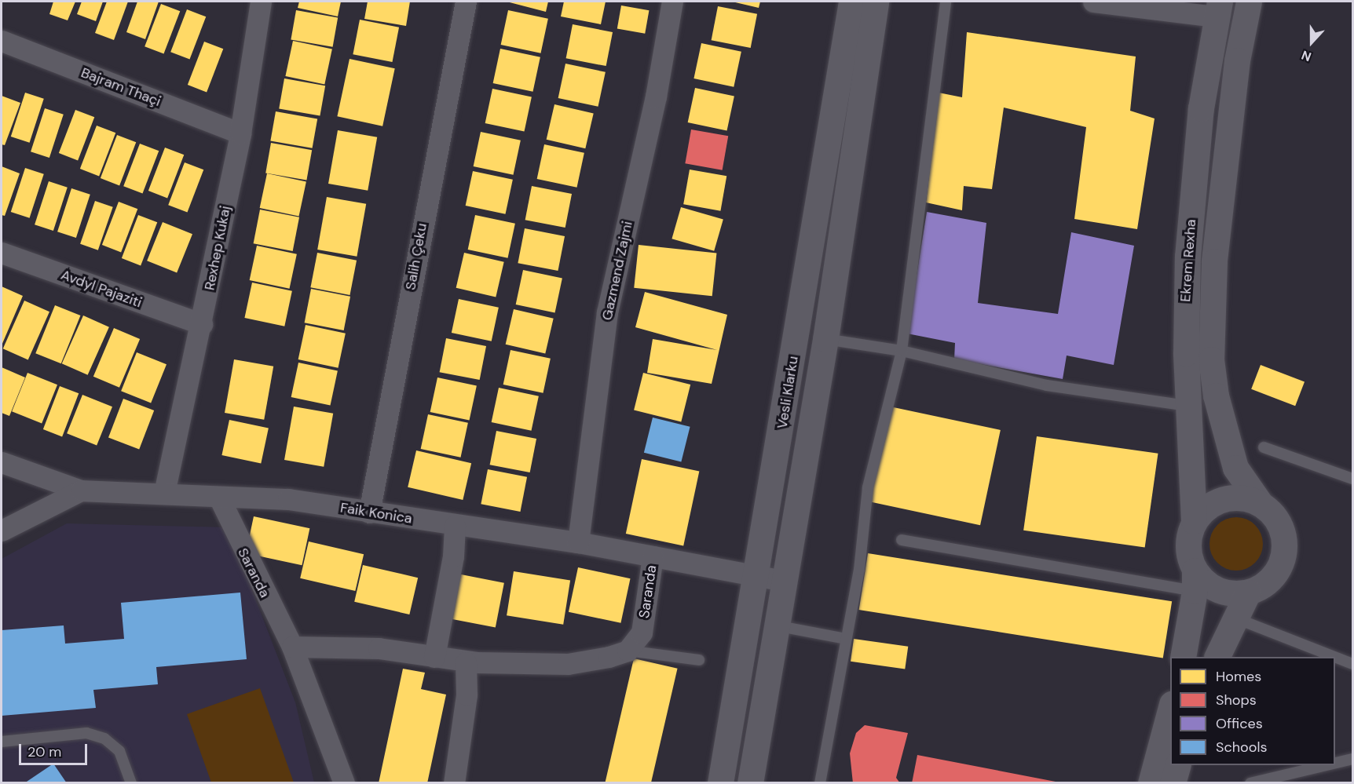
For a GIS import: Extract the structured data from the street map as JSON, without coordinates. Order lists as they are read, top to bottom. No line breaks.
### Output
{"streets":{"street":["Bajram Thaçi","Rexhep Kukaj","Salih Çeku","Ekrem Rexha","Gazmend Zajmi","Avdyl Pajaziti","Vesli Klarku","Faik Konica","Saranda"]},"crossings":[["Bajram Thaçi","Rexhep Kukaj"],["Rexhep Kukaj","Avdyl Pajaziti"],["Rexhep Kukaj","Faik Konica"],["Salih Çeku","Faik Konica"],["Gazmend Zajmi","Faik Konica"],["Vesli Klarku","Faik Konica"],["Faik Konica","Saranda"]],"legend":["Homes","Shops","Offices","Schools"],"scale_bar":"20 m","north":"bottom"}
